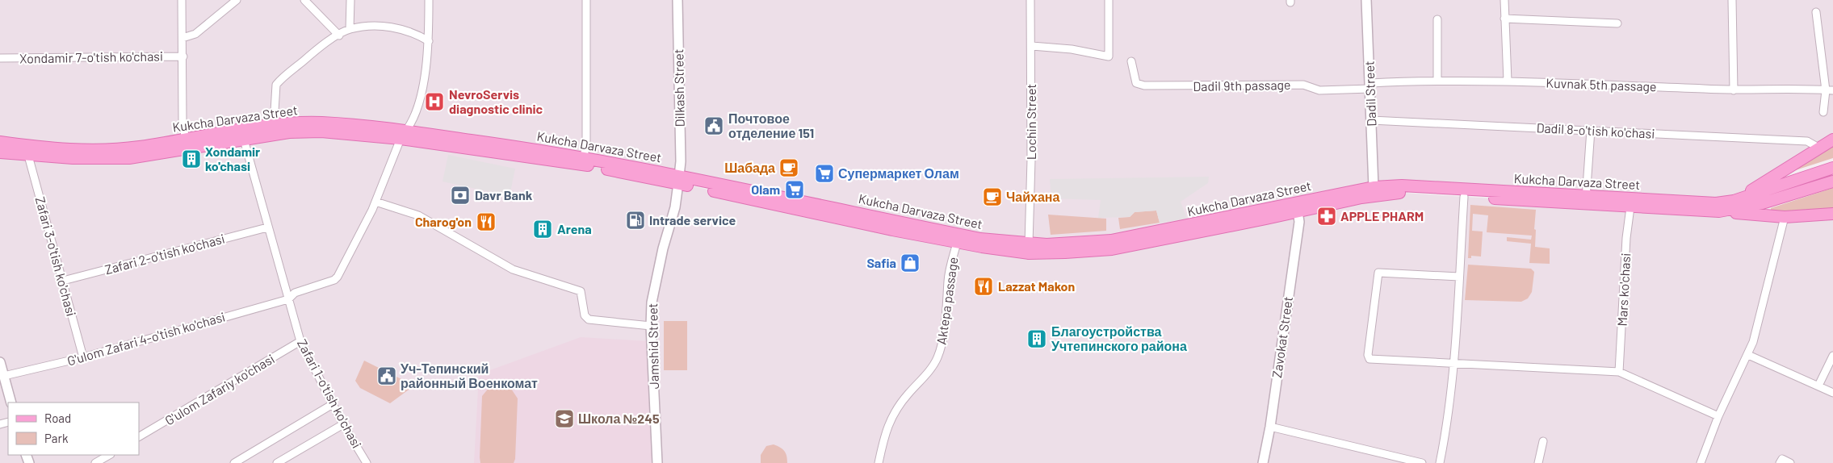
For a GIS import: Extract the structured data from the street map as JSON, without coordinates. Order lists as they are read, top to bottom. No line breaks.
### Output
{"streets":{"main road":["Kukcha Darvaza Street"],"street":["Xondamir 7-o'tish ko'chasi","Kuvnak 5th passage","Dadil 9th passage","Dilkash Street","Dadil Street","Lochin Street","Dadil 8-o'tish ko'chasi","Zafari 2-o'tish ko'chasi","Zafari 3-o'tish ko'chasi","Mars ko'chasi","Aktepa passage","Zavokat Street","G'ulom Zafari 4-o'tish ko'chasi","Jamshid Street","G'ulom Zafariy ko'chasi","Zafari 1-o'tish ko'chasi"]},"crossings":[["Kuvnak 5th passage","Dadil 9th passage"],["Kuvnak 5th passage","Dadil Street"],["Dadil 9th passage","Dadil Street"],["Dilkash Street","Kukcha Darvaza Street"],["Dilkash Street","Jamshid Street"],["Dadil Street","Kukcha Darvaza Street"],["Dadil Street","Dadil 8-o'tish ko'chasi"],["Kukcha Darvaza Street","Lochin Street"],["Kukcha Darvaza Street","Zafari 3-o'tish ko'chasi"],["Kukcha Darvaza Street","Mars ko'chasi"],["Kukcha Darvaza Street","Aktepa passage"],["Kukcha Darvaza Street","Zavokat Street"],["Kukcha Darvaza Street","Jamshid Street"],["Kukcha Darvaza Street","Zafari 1-o'tish ko'chasi"],["Zafari 2-o'tish ko'chasi","Zafari 3-o'tish ko'chasi"],["Zafari 2-o'tish ko'chasi","Zafari 1-o'tish ko'chasi"],["Zafari 3-o'tish ko'chasi","G'ulom Zafari 4-o'tish ko'chasi"],["G'ulom Zafari 4-o'tish ko'chasi","Zafari 1-o'tish ko'chasi"],["G'ulom Zafariy ko'chasi","Zafari 1-o'tish ko'chasi"]],"places":{"hospital":["NevroServis diagnostic clinic"],"public building":["Почтовое отделение 151","Уч-Тепинский районный Военкомат"],"building":["Xondamir ko'chasi","Arena","Благоустройства Учтепинского района"],"cafe":["Шабада","Чайхана"],"supermarket":["Супермаркет Олам","Olam"],"bank":["Davr Bank"],"pharmacy":["APPLE PHARM"],"fuel station":["Intrade service"],"restaurant":["Charog'on","Lazzat Makon"],"shop":["Safia"],"school or university":["Школа №245"]},"legend":["Road","Park"]}
